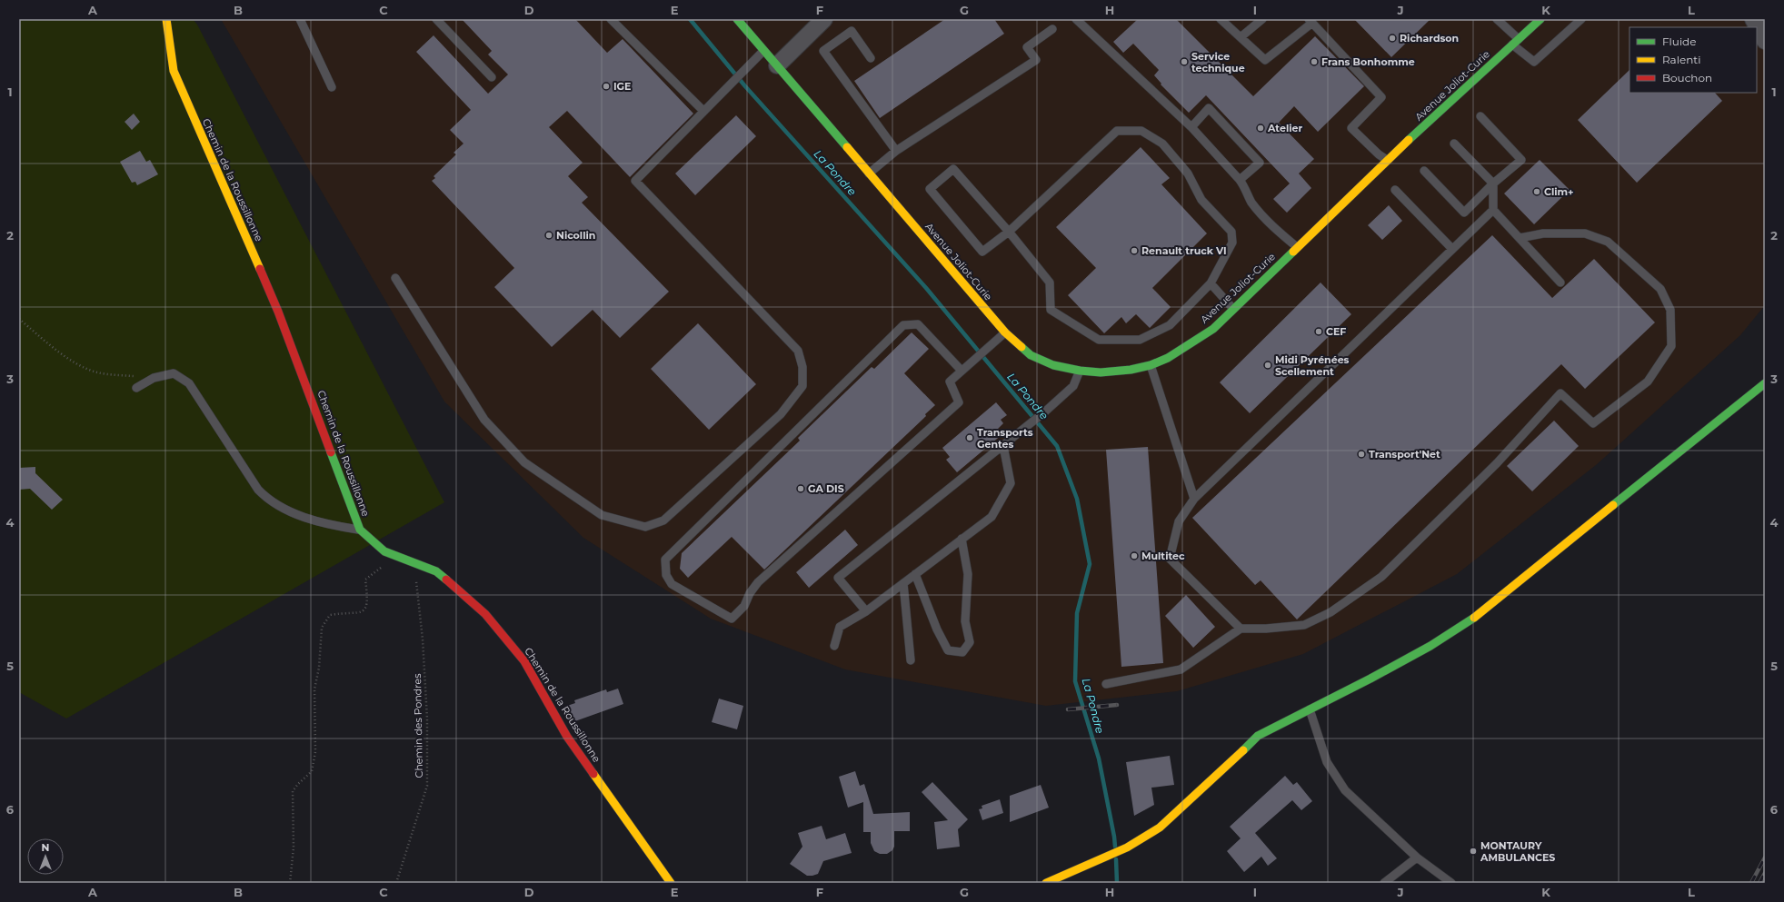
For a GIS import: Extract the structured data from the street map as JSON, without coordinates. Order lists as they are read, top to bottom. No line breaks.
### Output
{"streets":{"street":["Avenue Joliot-Curie","Chemin de la Roussillonne"],"path":["Chemin des Pondres"]},"crossings":[["Chemin de la Roussillonne","Chemin des Pondres"]],"water":["La Pondre"],"places":["Richardson","Service technique","Frans Bonhomme","IGE","Atelier","Clim+","Nicollin","Renault truck VI","CEF","Midi Pyrénées Scellement","Transports Gentes","Transport'Net","GA DIS","Multitec","MONTAURY AMBULANCES"],"legend":["Fluide","Ralenti","Bouchon"],"north":"top","grid":{"columns":["A","B","C","D","E","F","G","H","I","J","K","L"],"rows":["1","2","3","4","5","6"]}}
